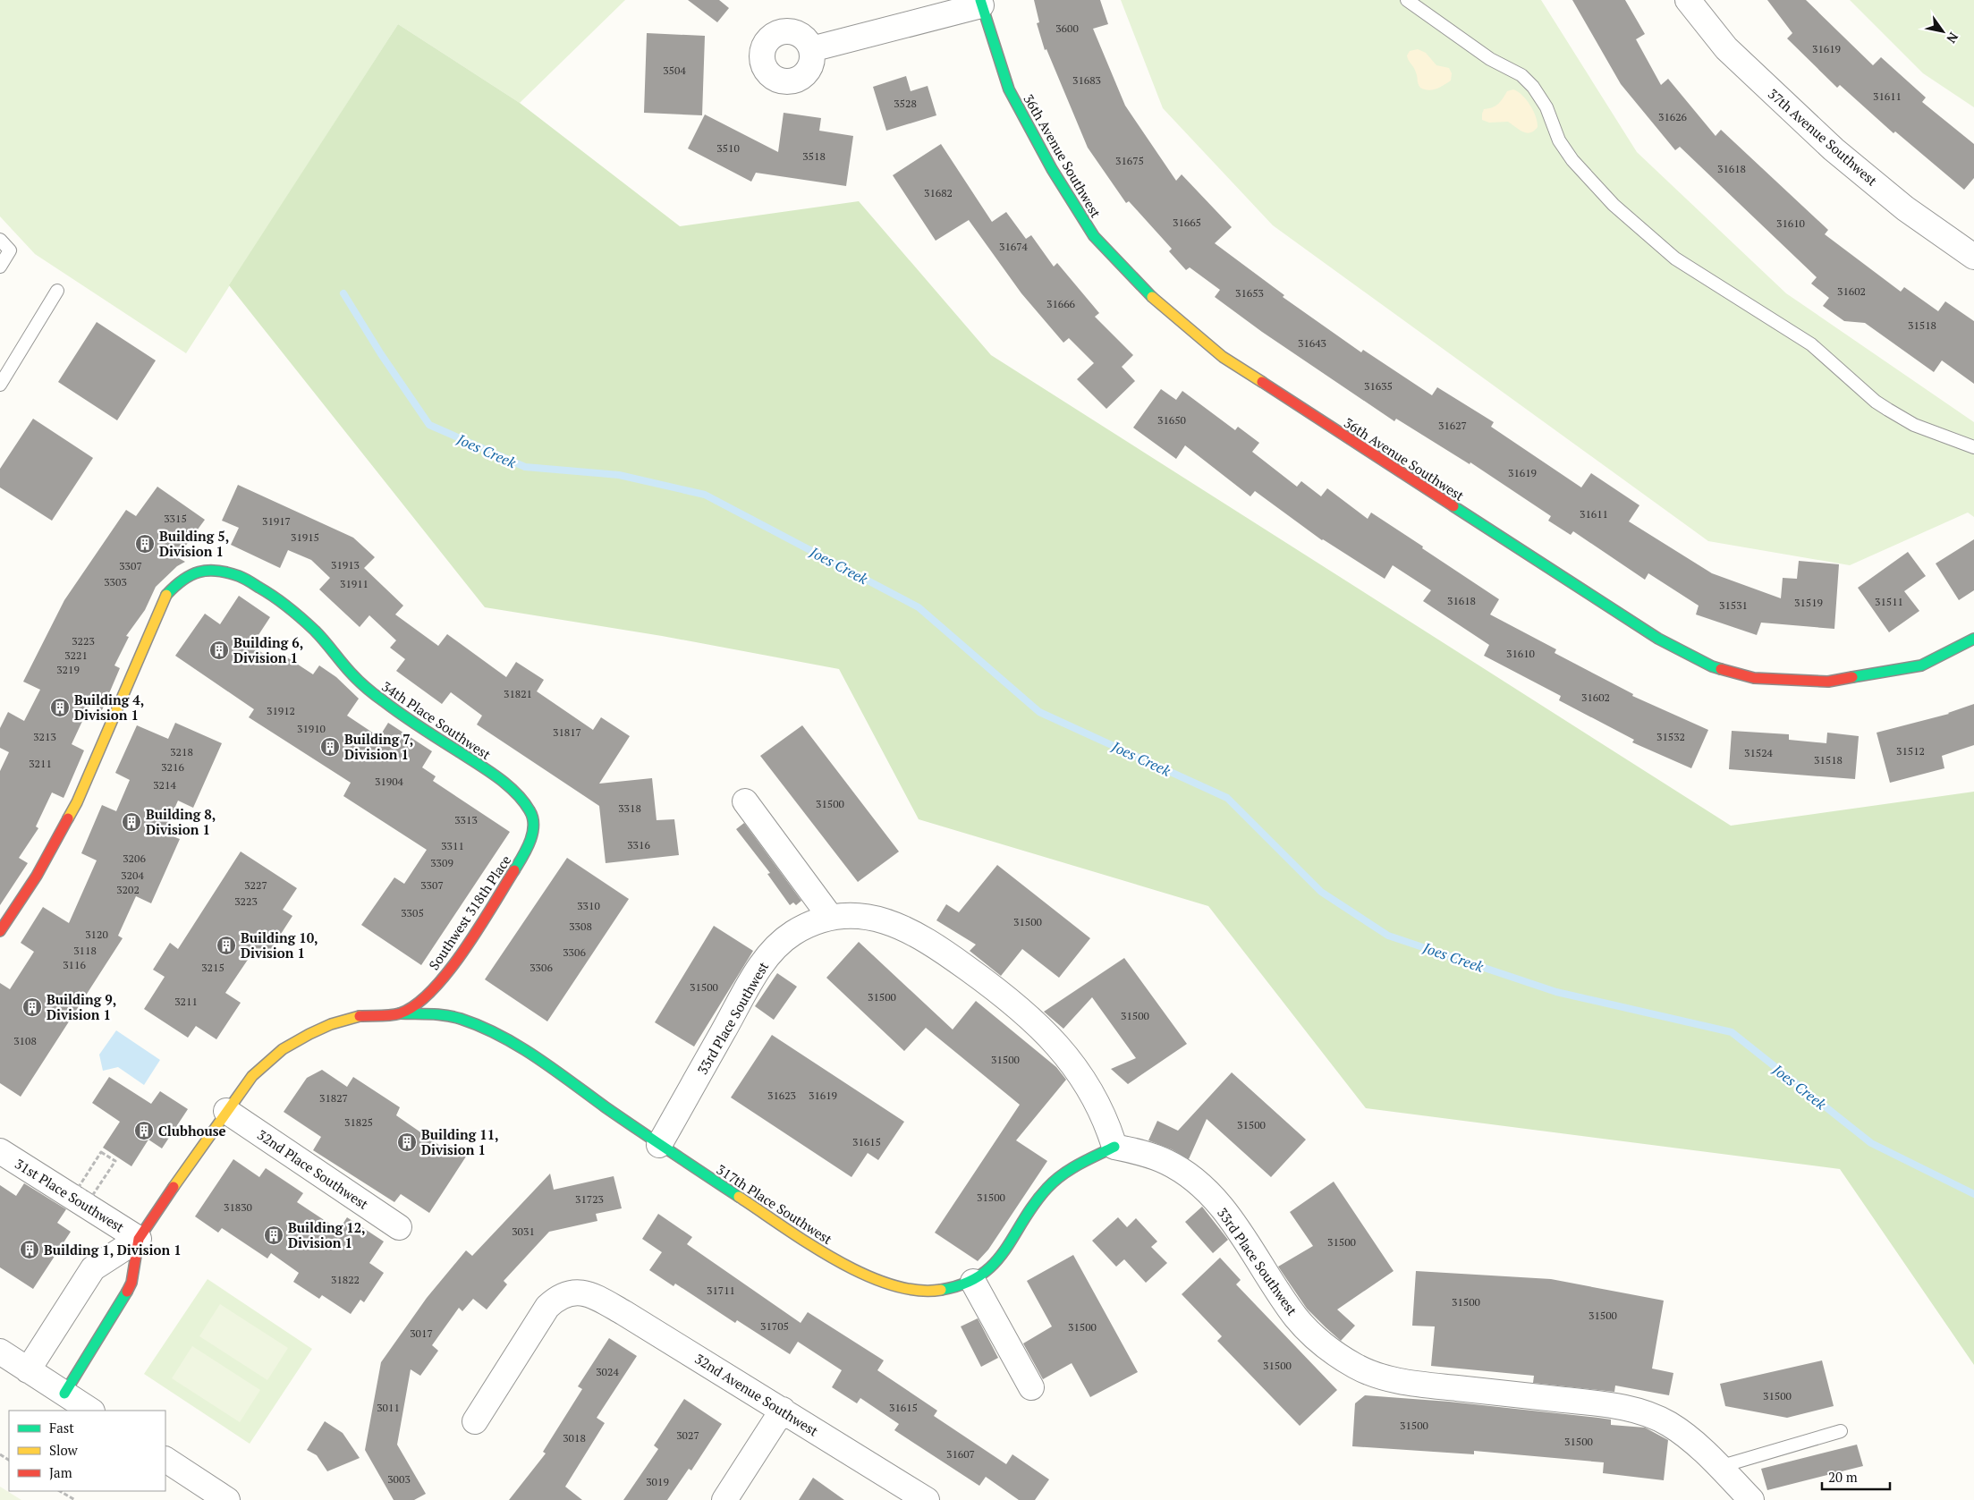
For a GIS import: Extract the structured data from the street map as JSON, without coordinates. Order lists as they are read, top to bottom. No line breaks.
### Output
{"streets":{"street":["37th Avenue Southwest","36th Avenue Southwest","34th Place Southwest","Southwest 318th Place","33rd Place Southwest","32nd Place Southwest","31st Place Southwest","317th Place Southwest","32nd Avenue Southwest"]},"crossings":[["34th Place Southwest","Southwest 318th Place"],["Southwest 318th Place","32nd Place Southwest"],["Southwest 318th Place","31st Place Southwest"],["Southwest 318th Place","317th Place Southwest"],["33rd Place Southwest","317th Place Southwest"]],"water":["Joes Creek"],"places":{"building":["Building 5, Division 1","Building 6, Division 1","Building 4, Division 1","Building 7, Division 1","Building 8, Division 1","Building 10, Division 1","Building 9, Division 1","Clubhouse","Building 11, Division 1","Building 12, Division 1","Building 1, Division 1"]},"house_numbers":["3600","31619","3504","31683","31611","3528","31626","3510","3518","31675","31618","31682","31665","31610","31674","31602","31653","31666","31518","31643","31635","31650","31627","31619","31611","3315","31917","31915","31913","3307","3303","31911","31618","31511","31519","31531","3223","31610","3221","3219","31821","31602","31912","31910","31817","3213","31532","31512","3218","31524","31518","3211","3216","31904","3214","31500","3318","3313","3316","3311","3206","3309","3204","3227","3307","3202","3223","3310","3305","31500","3308","3120","3118","3306","3116","3215","3306","31500","31500","3211","31500","3108","31500","31623","31619","31827","31825","31500","31615","31500","31723","31830","3031","31500","31822","31711","31500","31500","31705","31500","3017","31500","3024","31500","3011","31615","31500","3027","3018","31500","31607","3003","3019"],"legend":["Fast","Slow","Jam"],"scale_bar":"20 m","north":"bottom right"}
